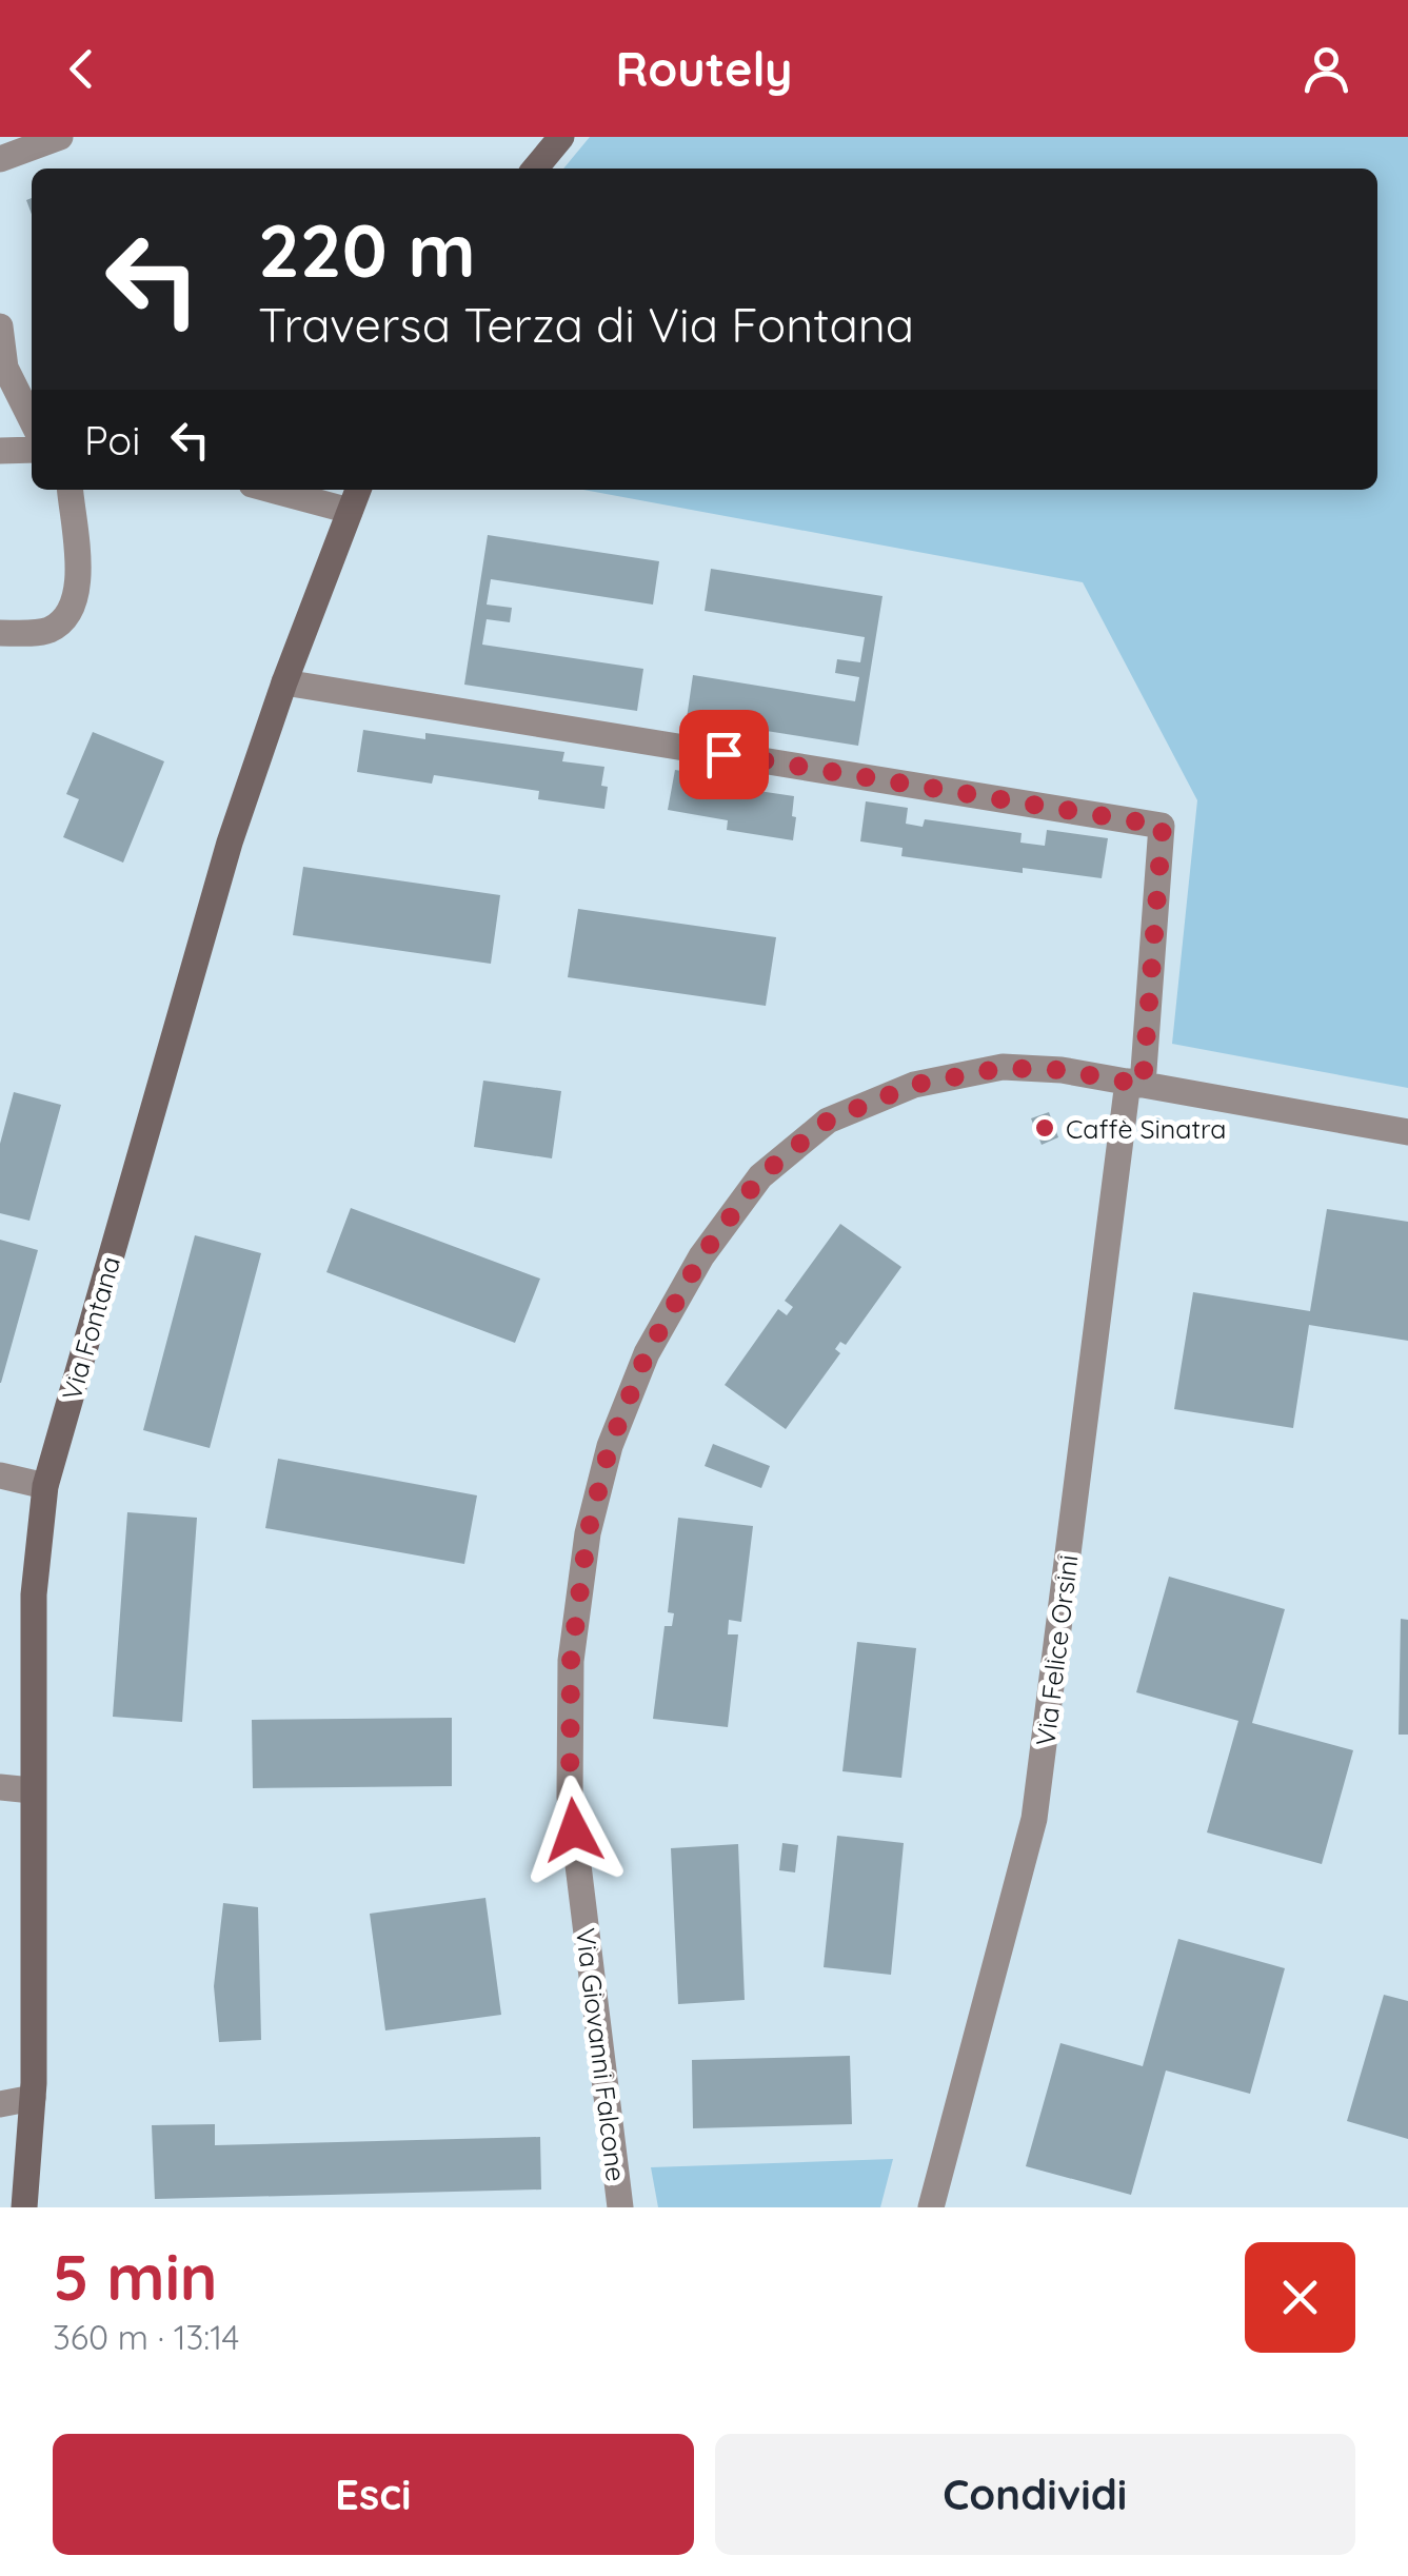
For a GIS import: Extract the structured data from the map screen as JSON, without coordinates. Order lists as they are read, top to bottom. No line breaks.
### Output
{"streets":{"street":["Via Fontana","Via Felice Orsini","Via Giovanni Falcone"]},"crossings":[["Via Fontana","Via Felice Orsini"],["Via Felice Orsini","Via Giovanni Falcone"]],"places":["Caffè Sinatra"],"page":{"header":"Routely","turn":["220 m","Traversa Terza di Via Fontana"],"then":"Poi","heading":["5 min","360 m · 13:14"],"buttons":["Esci","Condividi"]}}
